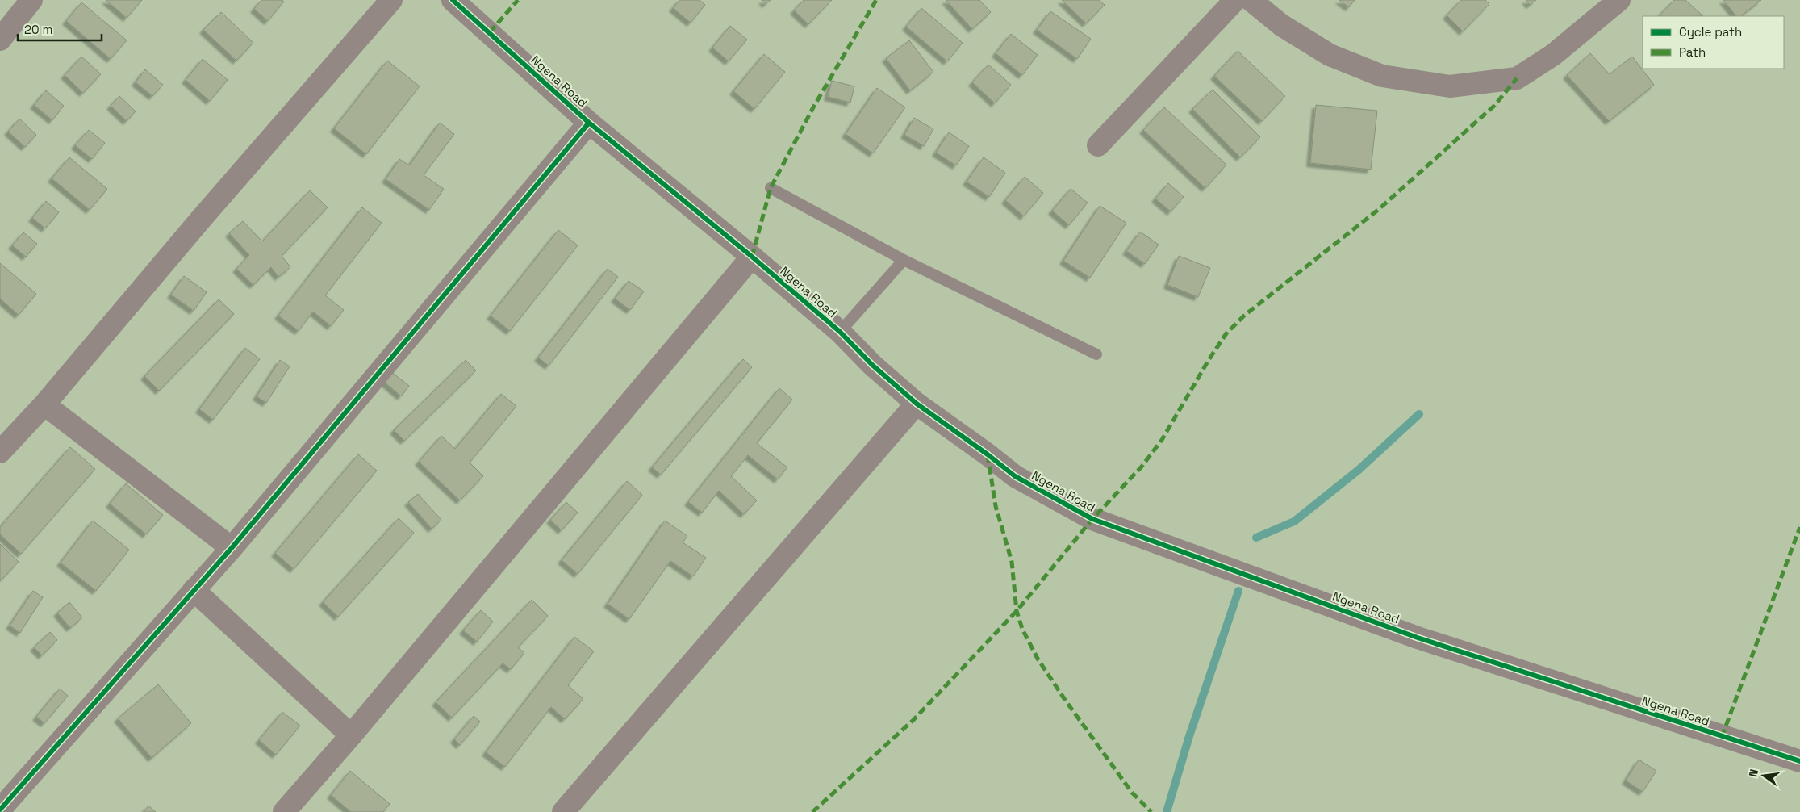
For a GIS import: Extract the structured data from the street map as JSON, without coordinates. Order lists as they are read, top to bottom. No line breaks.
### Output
{"streets":{"street":["Ngena Road"]},"legend":["Cycle path","Path"],"scale_bar":"20 m","north":"left"}
